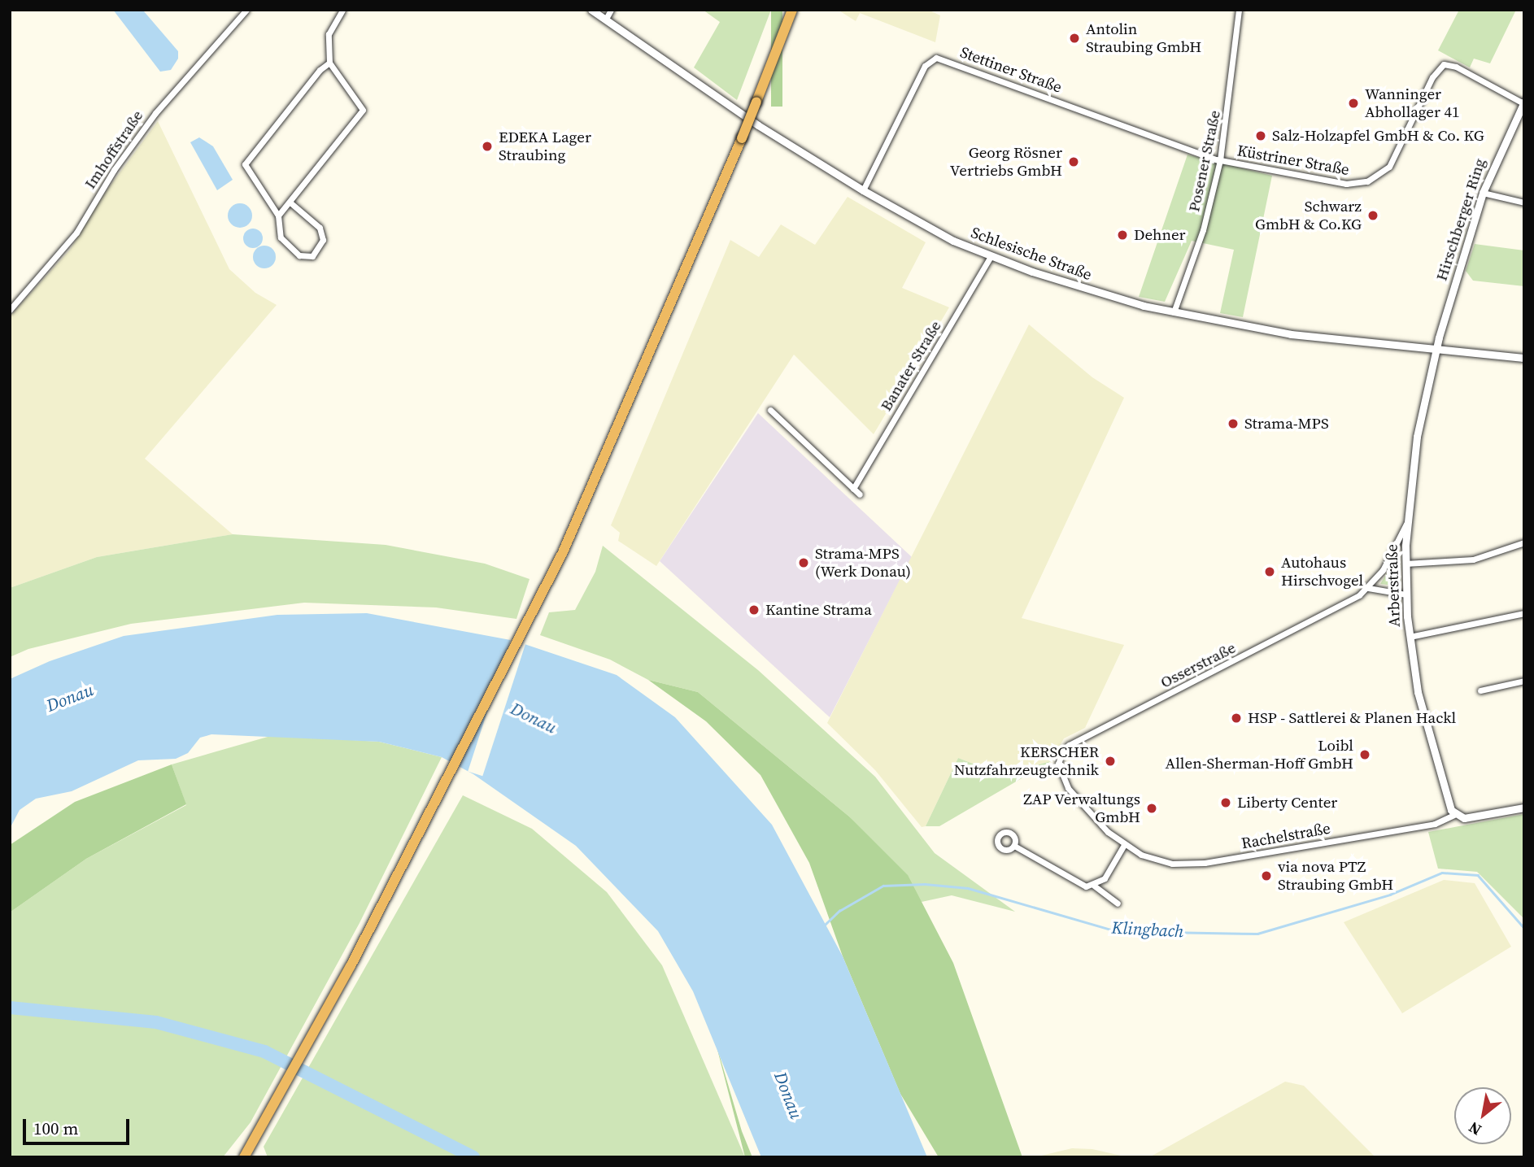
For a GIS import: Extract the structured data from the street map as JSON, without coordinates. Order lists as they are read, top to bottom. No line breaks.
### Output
{"streets":{"street":["Stettiner Straße","Imhoffstraße","Küstriner Straße","Posener Straße","Hirschberger Ring","Schlesische Straße","Banater Straße","Arberstraße","Osserstraße","Rachelstraße"]},"crossings":[["Stettiner Straße","Küstriner Straße"],["Stettiner Straße","Posener Straße"],["Stettiner Straße","Schlesische Straße"],["Küstriner Straße","Posener Straße"],["Küstriner Straße","Hirschberger Ring"],["Posener Straße","Schlesische Straße"],["Hirschberger Ring","Schlesische Straße"],["Hirschberger Ring","Arberstraße"],["Schlesische Straße","Banater Straße"],["Schlesische Straße","Arberstraße"],["Arberstraße","Osserstraße"],["Arberstraße","Rachelstraße"],["Osserstraße","Rachelstraße"]],"water":["Donau","Klingbach"],"places":["Antolin Straubing GmbH","Wanninger Abhollager 41","Salz-Holzapfel GmbH & Co. KG","EDEKA Lager Straubing","Georg Rösner Vertriebs GmbH","Schwarz GmbH & Co.KG","Dehner","Strama-MPS","Strama-MPS (Werk Donau)","Autohaus Hirschvogel","Kantine Strama","HSP - Sattlerei & Planen Hackl","Loibl Allen-Sherman-Hoff GmbH","KERSCHER Nutzfahrzeugtechnik","Liberty Center","ZAP Verwaltungs GmbH","via nova PTZ Straubing GmbH"],"scale_bar":"100 m","north":"bottom left"}
